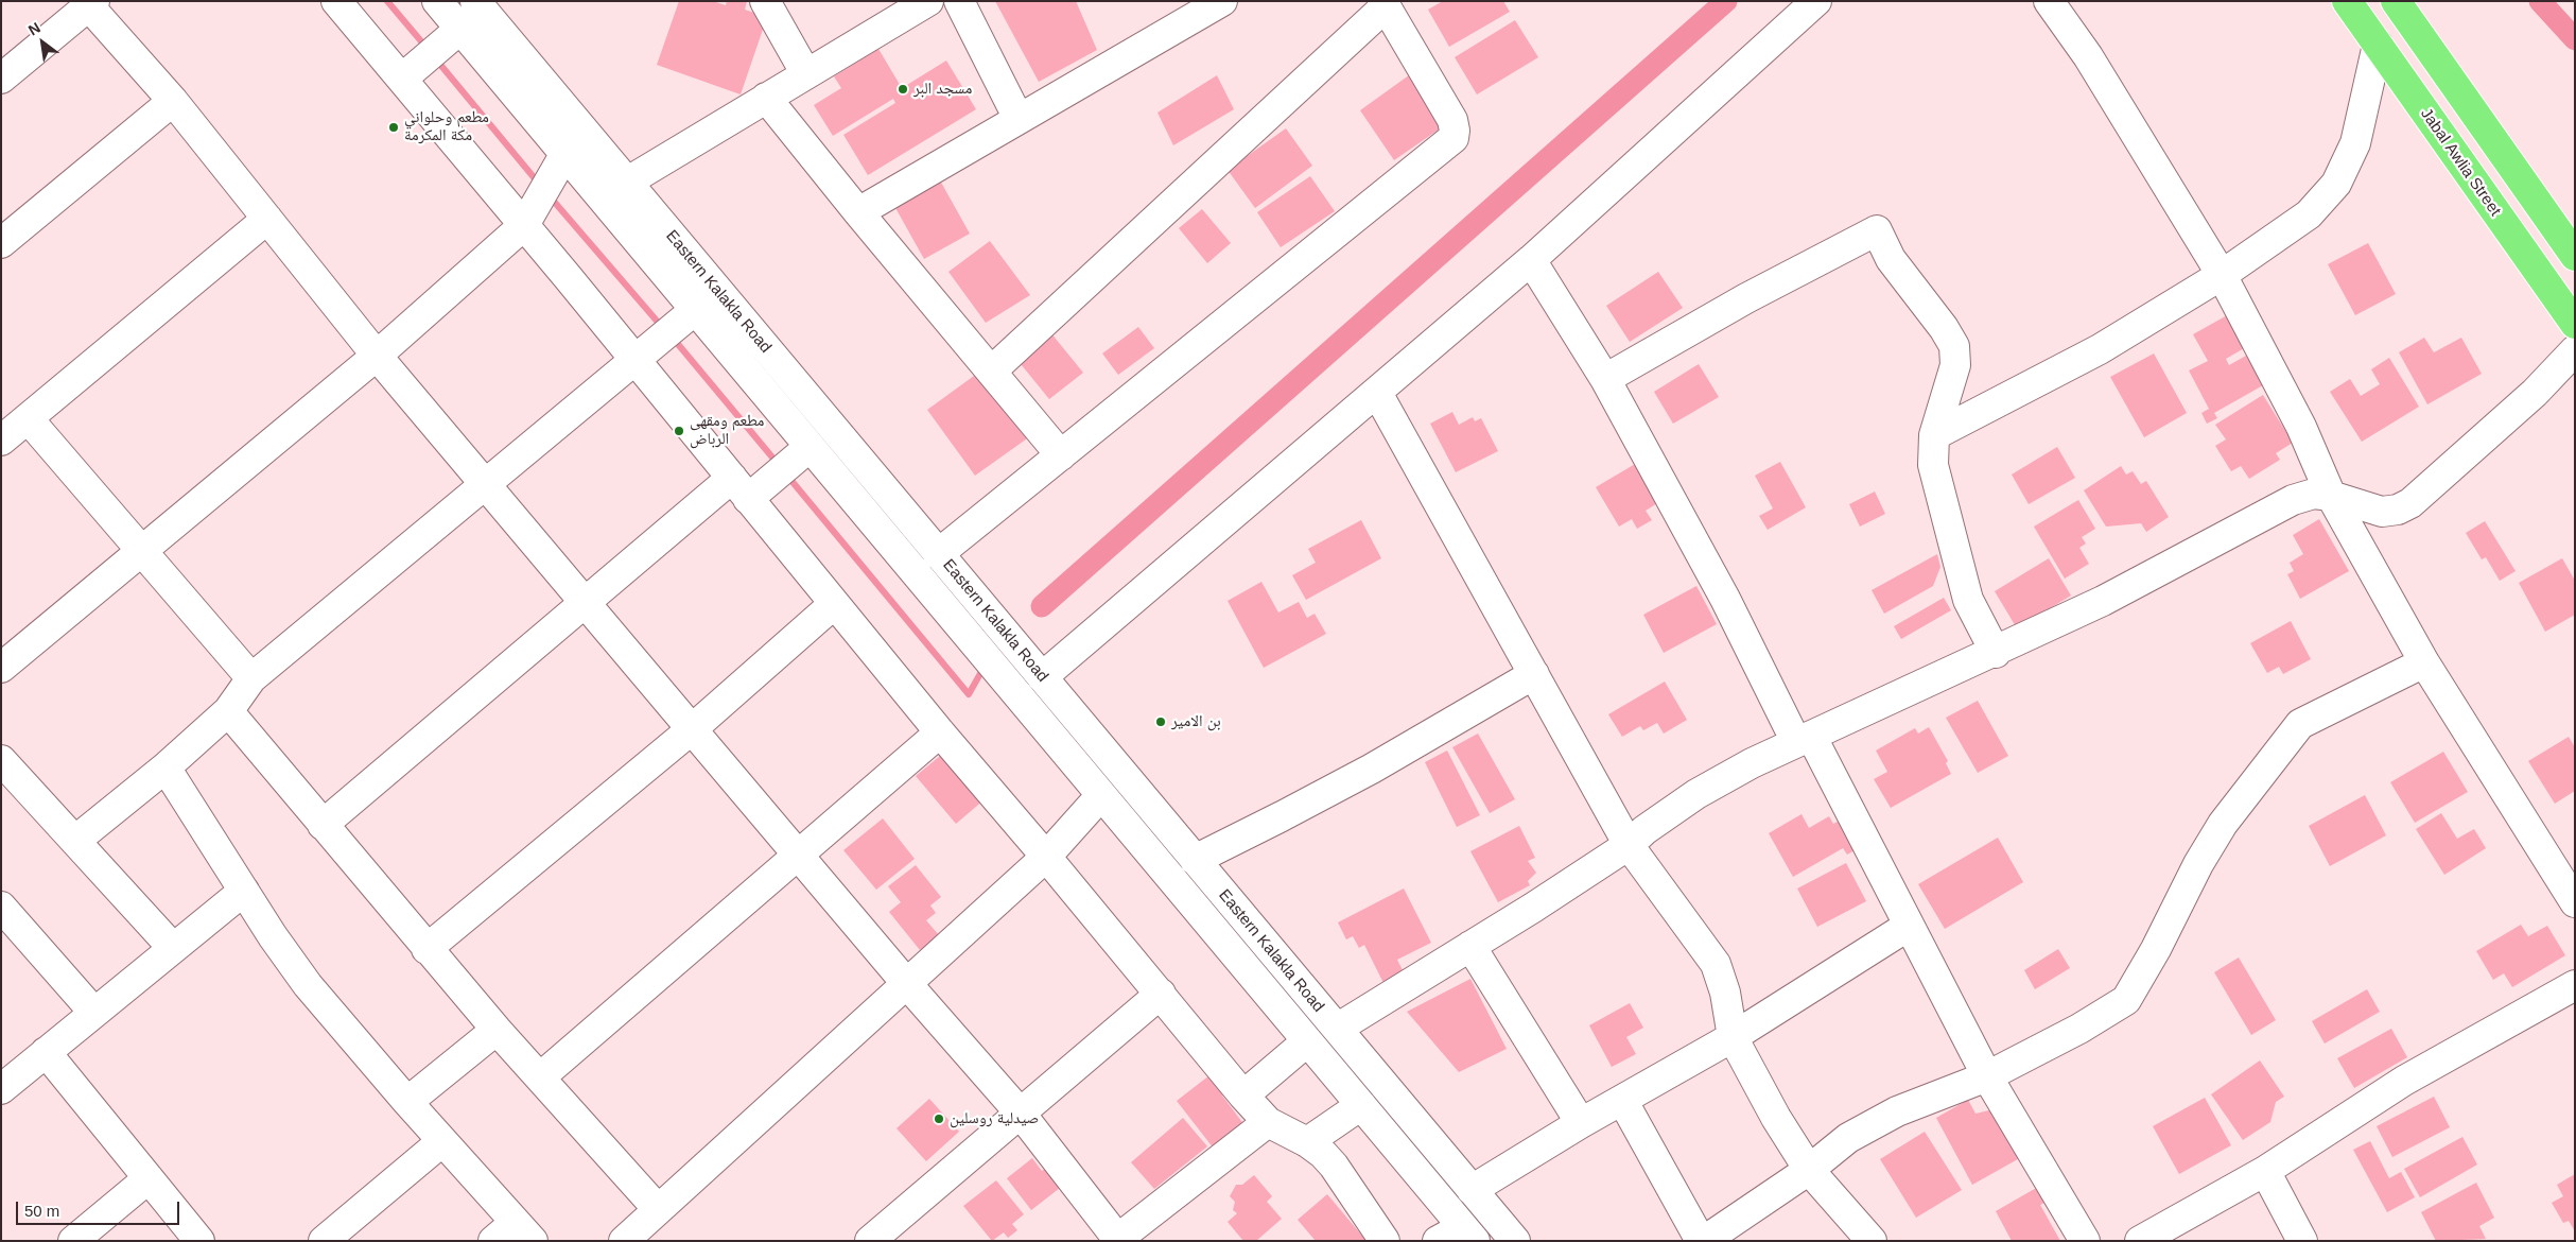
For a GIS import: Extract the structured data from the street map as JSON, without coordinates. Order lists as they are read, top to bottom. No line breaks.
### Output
{"streets":{"highway":["Jabal Awlia Street"],"street":["Eastern Kalakla Road"]},"places":["مسجد البر","مطعم وحلواني مكة المكرمة","مطعم ومقهى الرباض","بن الامير","صيدلية روسلين"],"scale_bar":"50 m","north":"top left"}
